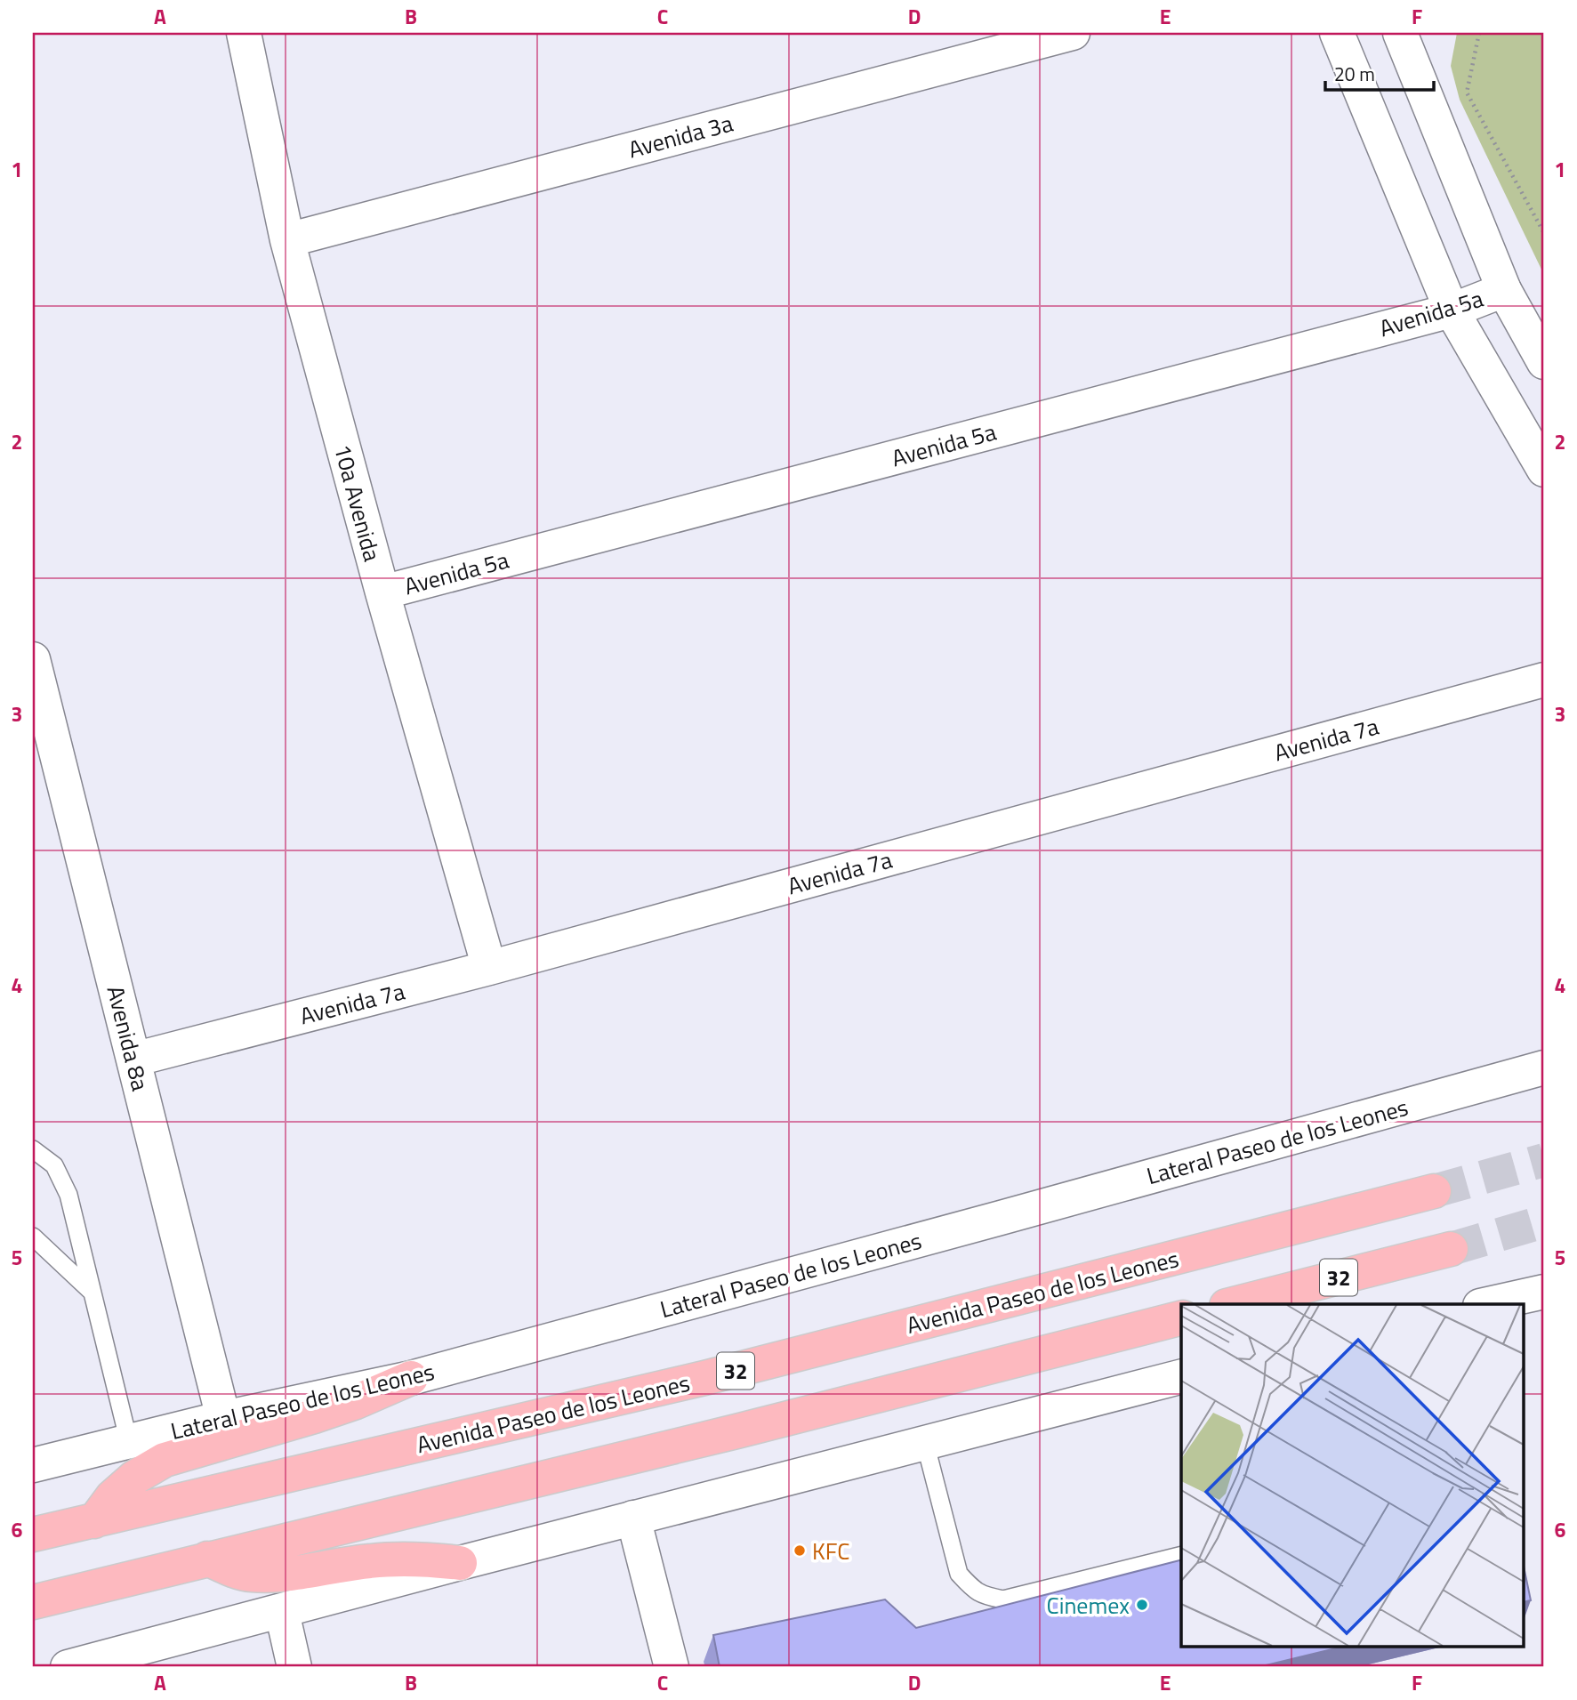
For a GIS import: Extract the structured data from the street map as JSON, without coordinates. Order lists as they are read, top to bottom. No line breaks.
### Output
{"streets":{"main road":["32","Avenida Paseo de los Leones"],"street":["Avenida 3a","Avenida 5a","10a Avenida","Avenida 7a","Avenida 8a","Lateral Paseo de los Leones"]},"crossings":[["Avenida 3a","10a Avenida"],["Avenida 5a","10a Avenida"],["10a Avenida","Avenida 7a"],["Avenida 7a","Avenida 8a"],["Avenida 8a","Lateral Paseo de los Leones"]],"places":["KFC","Cinemex"],"scale_bar":"20 m","grid":{"columns":["A","B","C","D","E","F"],"rows":["1","2","3","4","5","6"]}}
